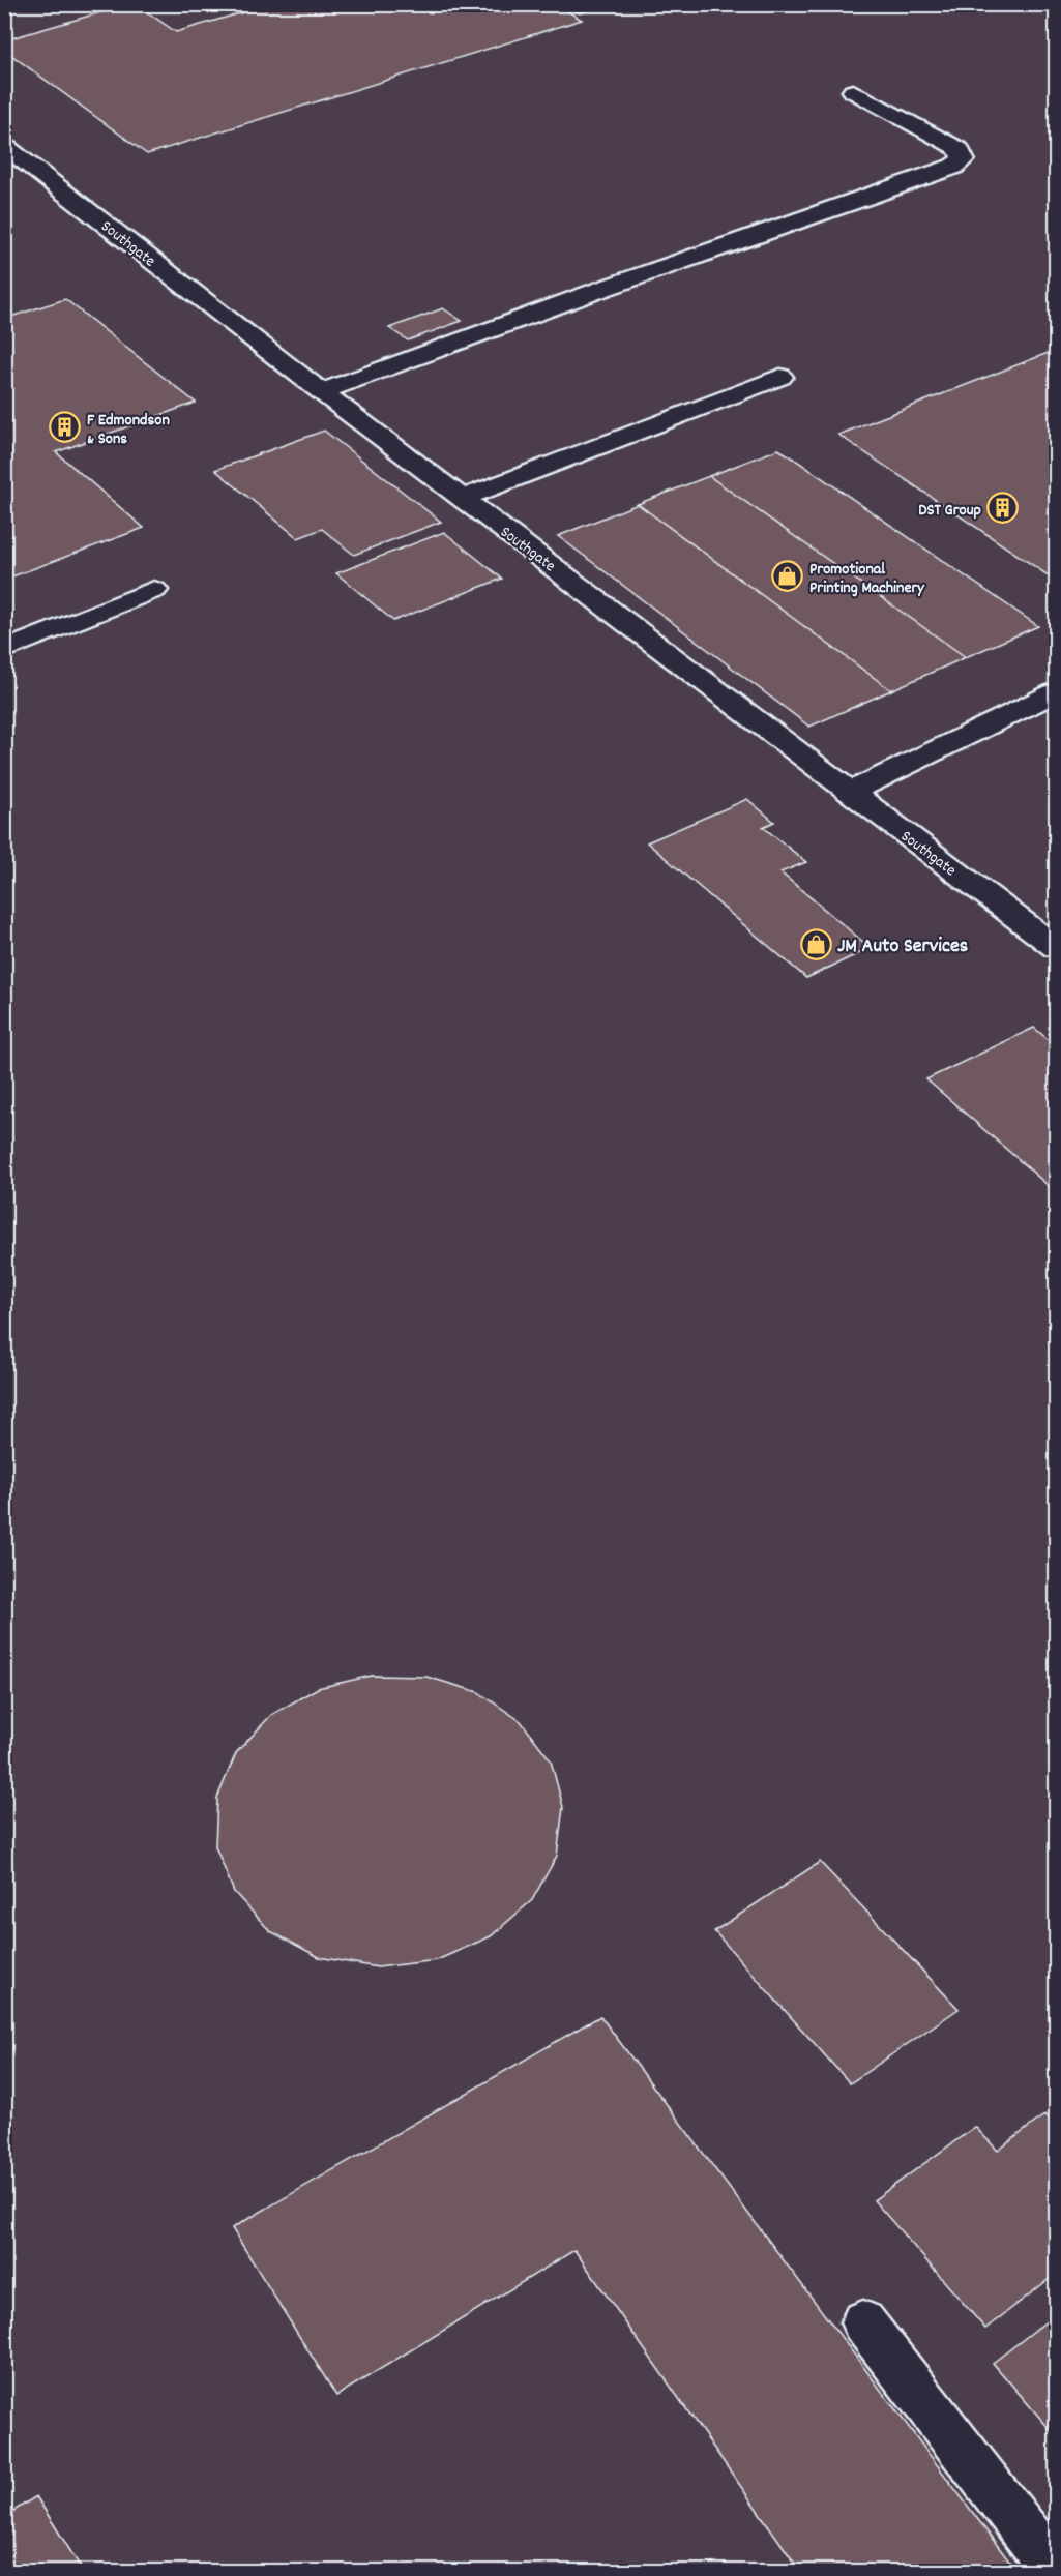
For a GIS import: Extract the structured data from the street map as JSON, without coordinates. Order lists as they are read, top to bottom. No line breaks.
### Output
{"streets":{"street":["Southgate"]},"places":{"building":["F Edmondson & Sons","DST Group"],"shop":["Promotional Printing Machinery","JM Auto Services"]}}
